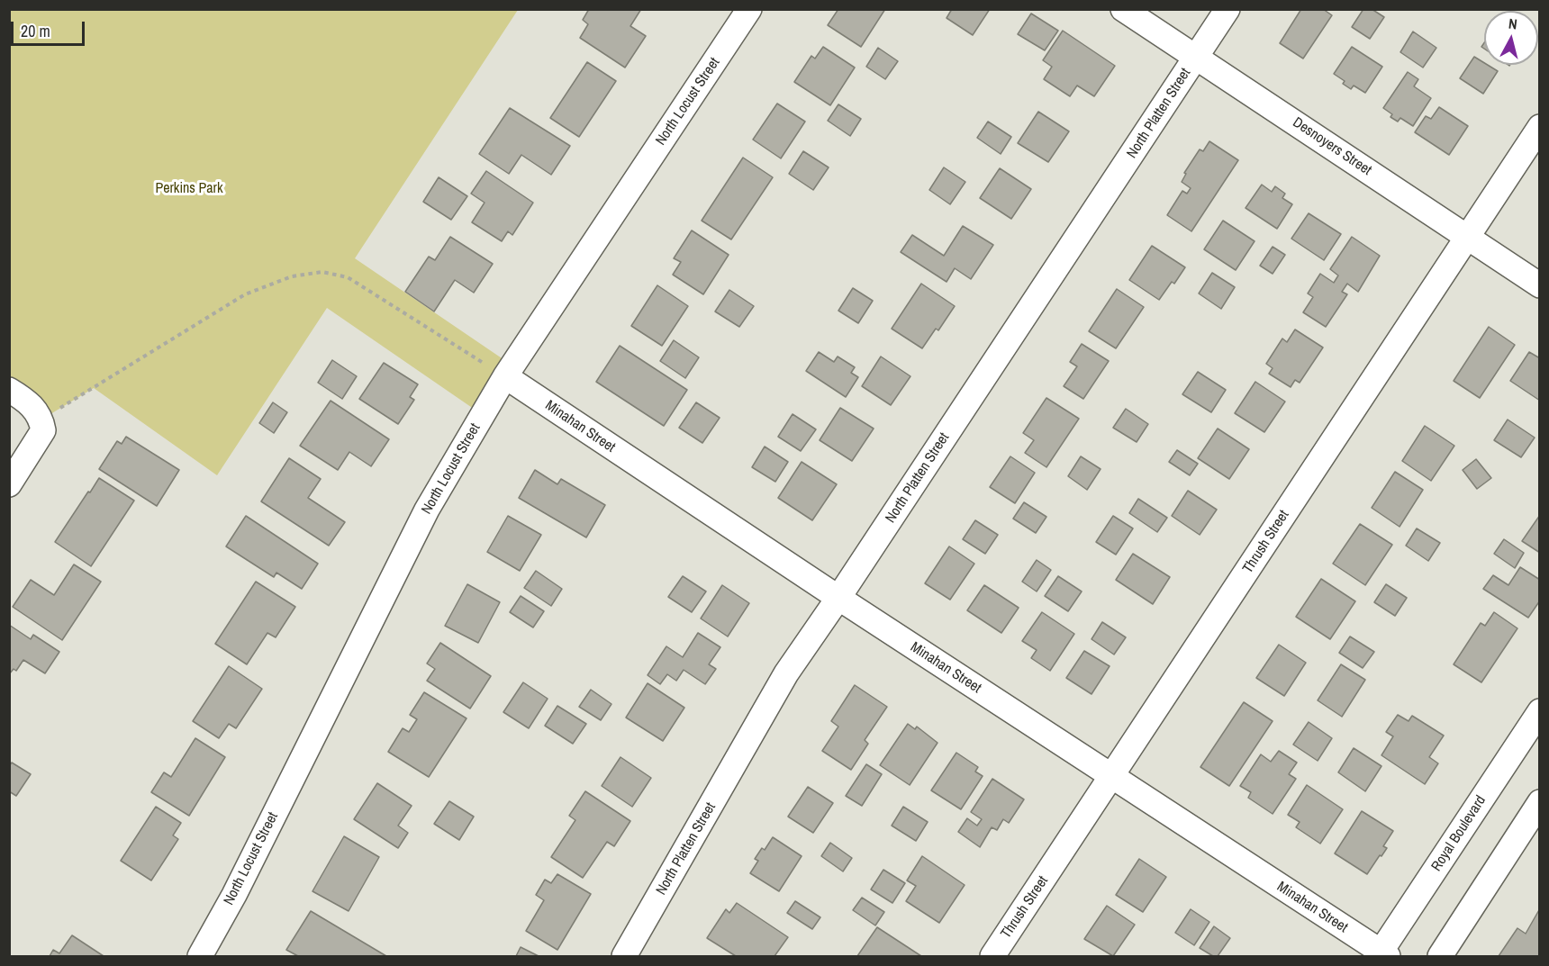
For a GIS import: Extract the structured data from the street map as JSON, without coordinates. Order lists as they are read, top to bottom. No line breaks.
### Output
{"streets":{"street":["North Locust Street","North Platten Street","Desnoyers Street","Minahan Street","Thrush Street","Royal Boulevard"]},"crossings":[["North Locust Street","Minahan Street"],["North Platten Street","Desnoyers Street"],["North Platten Street","Minahan Street"],["Desnoyers Street","Thrush Street"],["Minahan Street","Thrush Street"],["Minahan Street","Royal Boulevard"]],"parks":["Perkins Park"],"scale_bar":"20 m","north":"top"}
